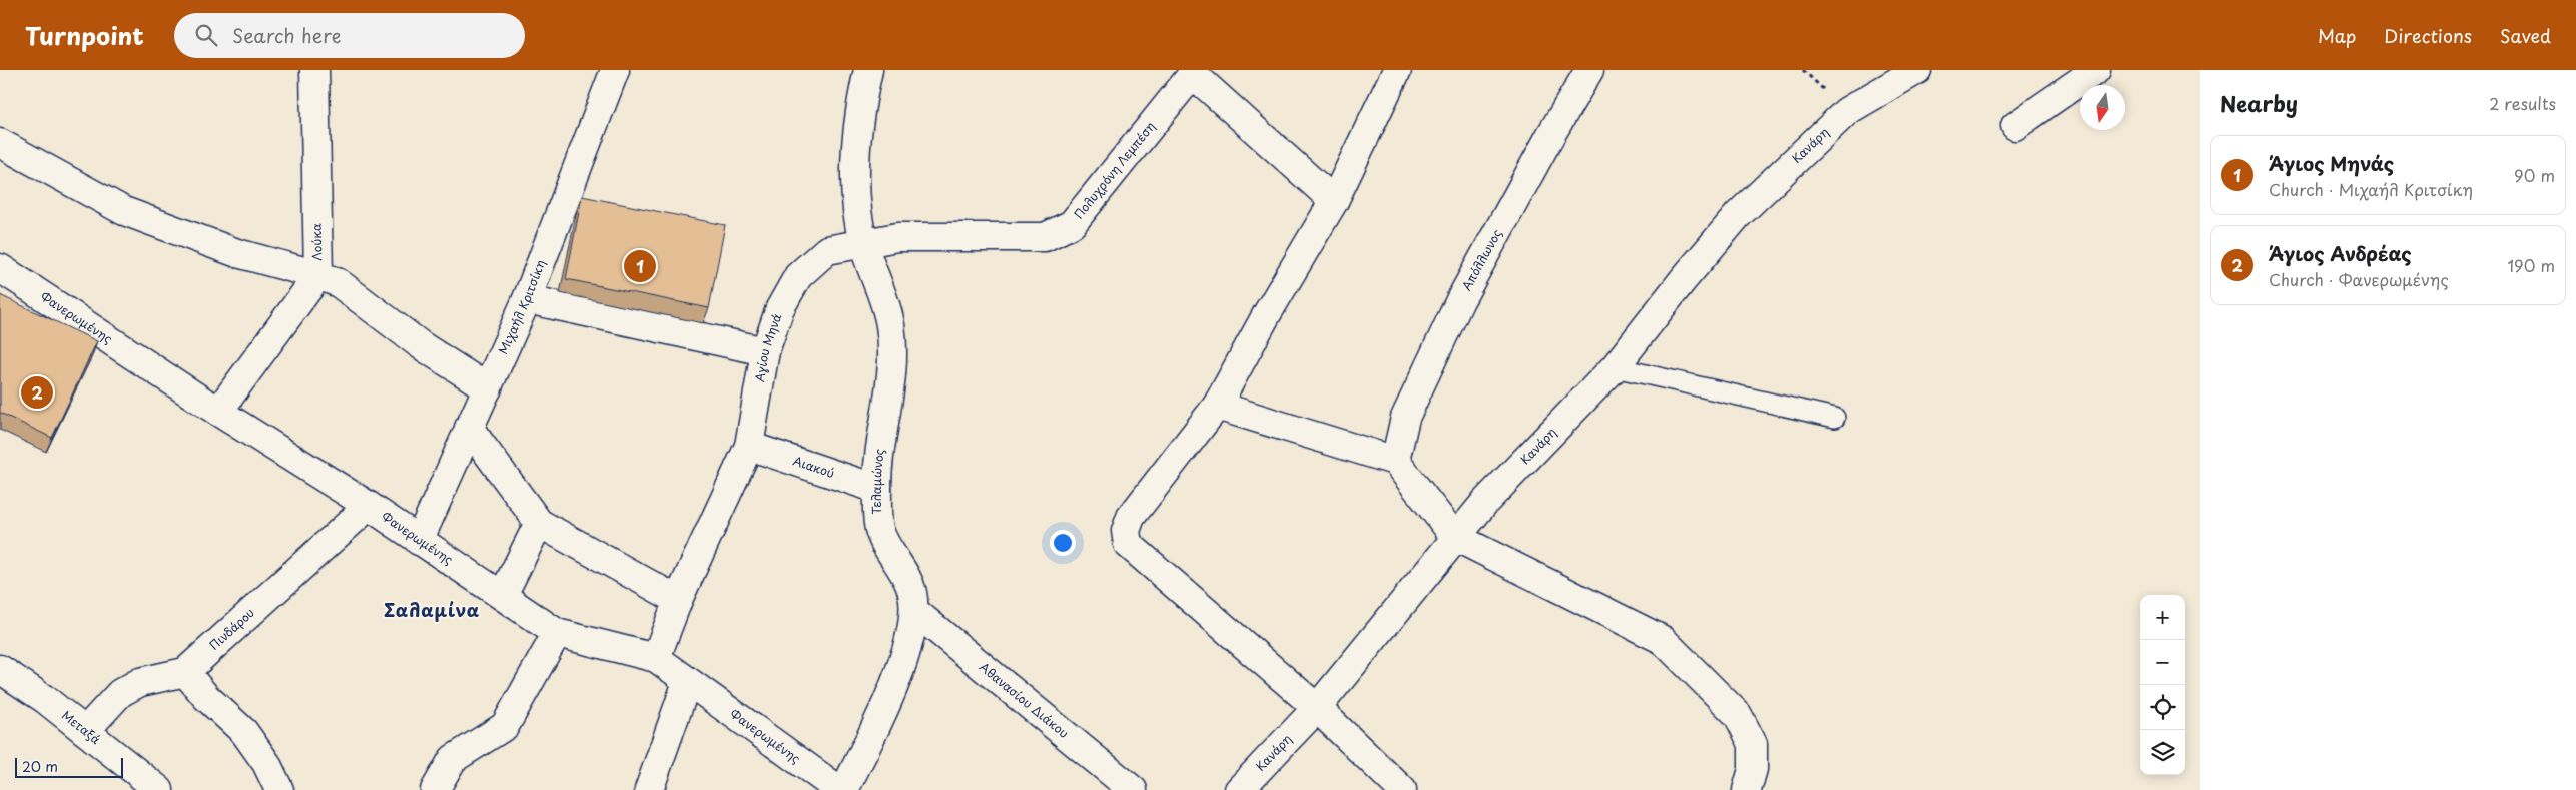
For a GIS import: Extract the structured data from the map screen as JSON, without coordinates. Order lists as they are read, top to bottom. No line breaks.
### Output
{"streets":{"street":["Κανάρη","Πολυχρόνη Λεμπέση","Λούκα","Απόλλωνος","Μιχαήλ Κριτσίκη","Φανερωμένης","Αγίου Μηνά","Αιακού","Τελαμώνος","Πινδάρου","Αθανασίου Διάκου","Μεταξά"]},"crossings":[["Πολυχρόνη Λεμπέση","Αγίου Μηνά"],["Πολυχρόνη Λεμπέση","Τελαμώνος"],["Λούκα","Φανερωμένης"],["Μιχαήλ Κριτσίκη","Φανερωμένης"],["Φανερωμένης","Αγίου Μηνά"],["Φανερωμένης","Πινδάρου"],["Αγίου Μηνά","Αιακού"],["Αγίου Μηνά","Τελαμώνος"],["Αιακού","Τελαμώνος"],["Τελαμώνος","Αθανασίου Διάκου"],["Πινδάρου","Μεταξά"]],"districts":["Σαλαμίνα"],"scale_bar":"20 m","north":"bottom","page":{"header":"Turnpoint","search":"Search here","nav":["Map","Directions","Saved"],"heading":["Nearby","2 results"],"list":[{"mark":"1","name":"Άγιος Μηνάς","note":"Church · Μιχαήλ Κριτσίκη","value":"90 m"},{"mark":"2","name":"Άγιος Ανδρέας","note":"Church · Φανερωμένης","value":"190 m"}],"pins":["1","2"],"map_buttons":["+","−"],"scale":"20 m"}}
